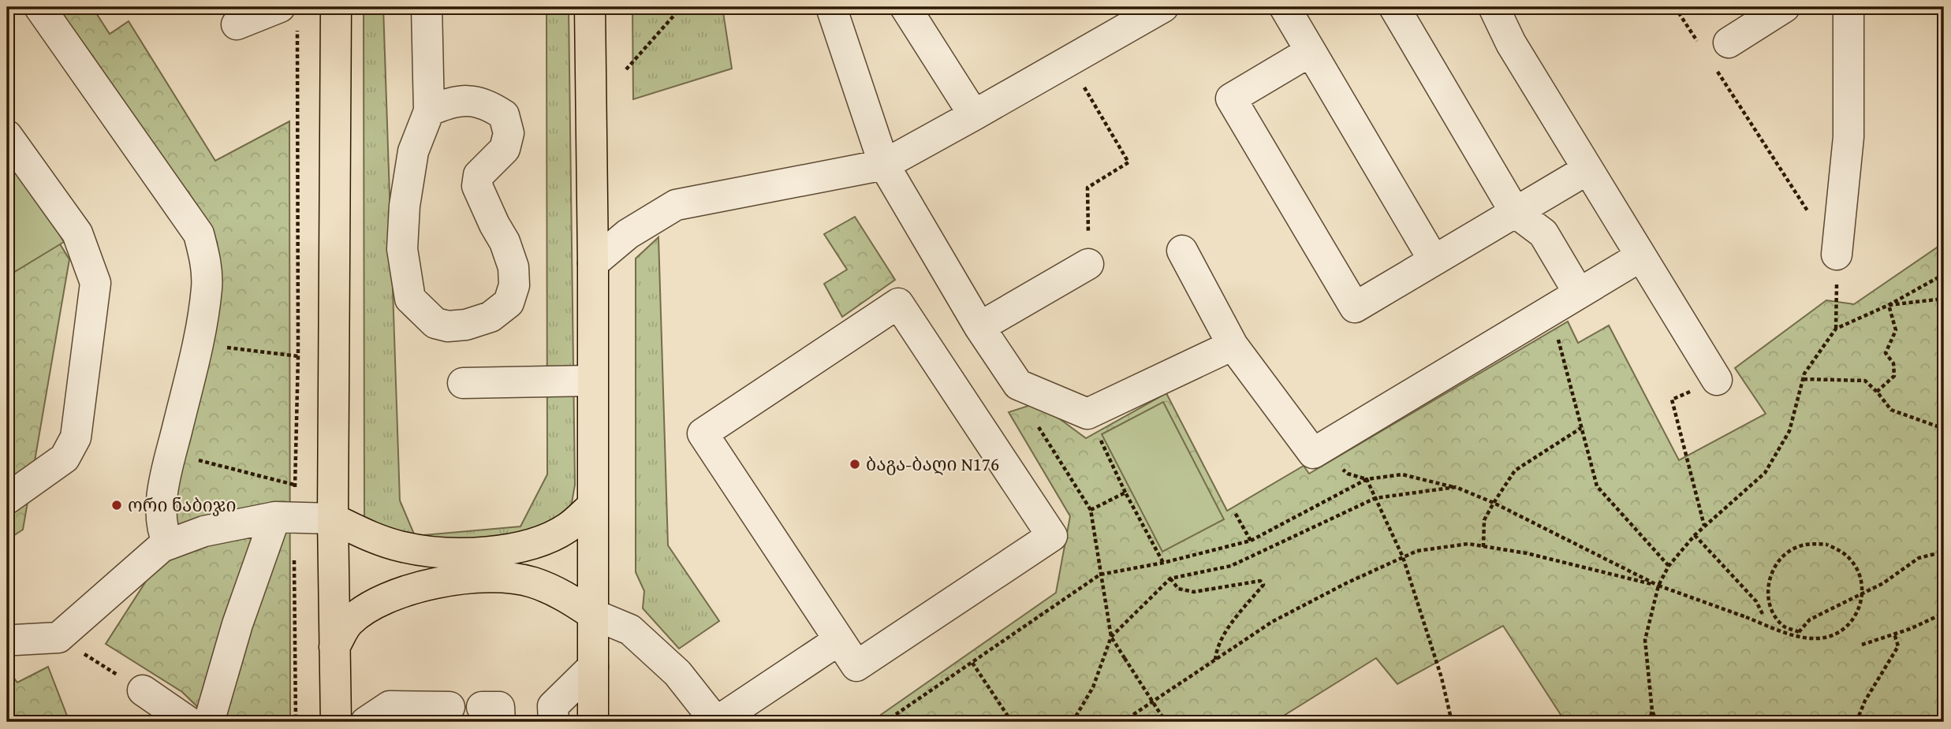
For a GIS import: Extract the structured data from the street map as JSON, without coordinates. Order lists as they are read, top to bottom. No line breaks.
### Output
{"places":["ბაგა-ბაღი N176","ორი ნაბიჯი"]}
